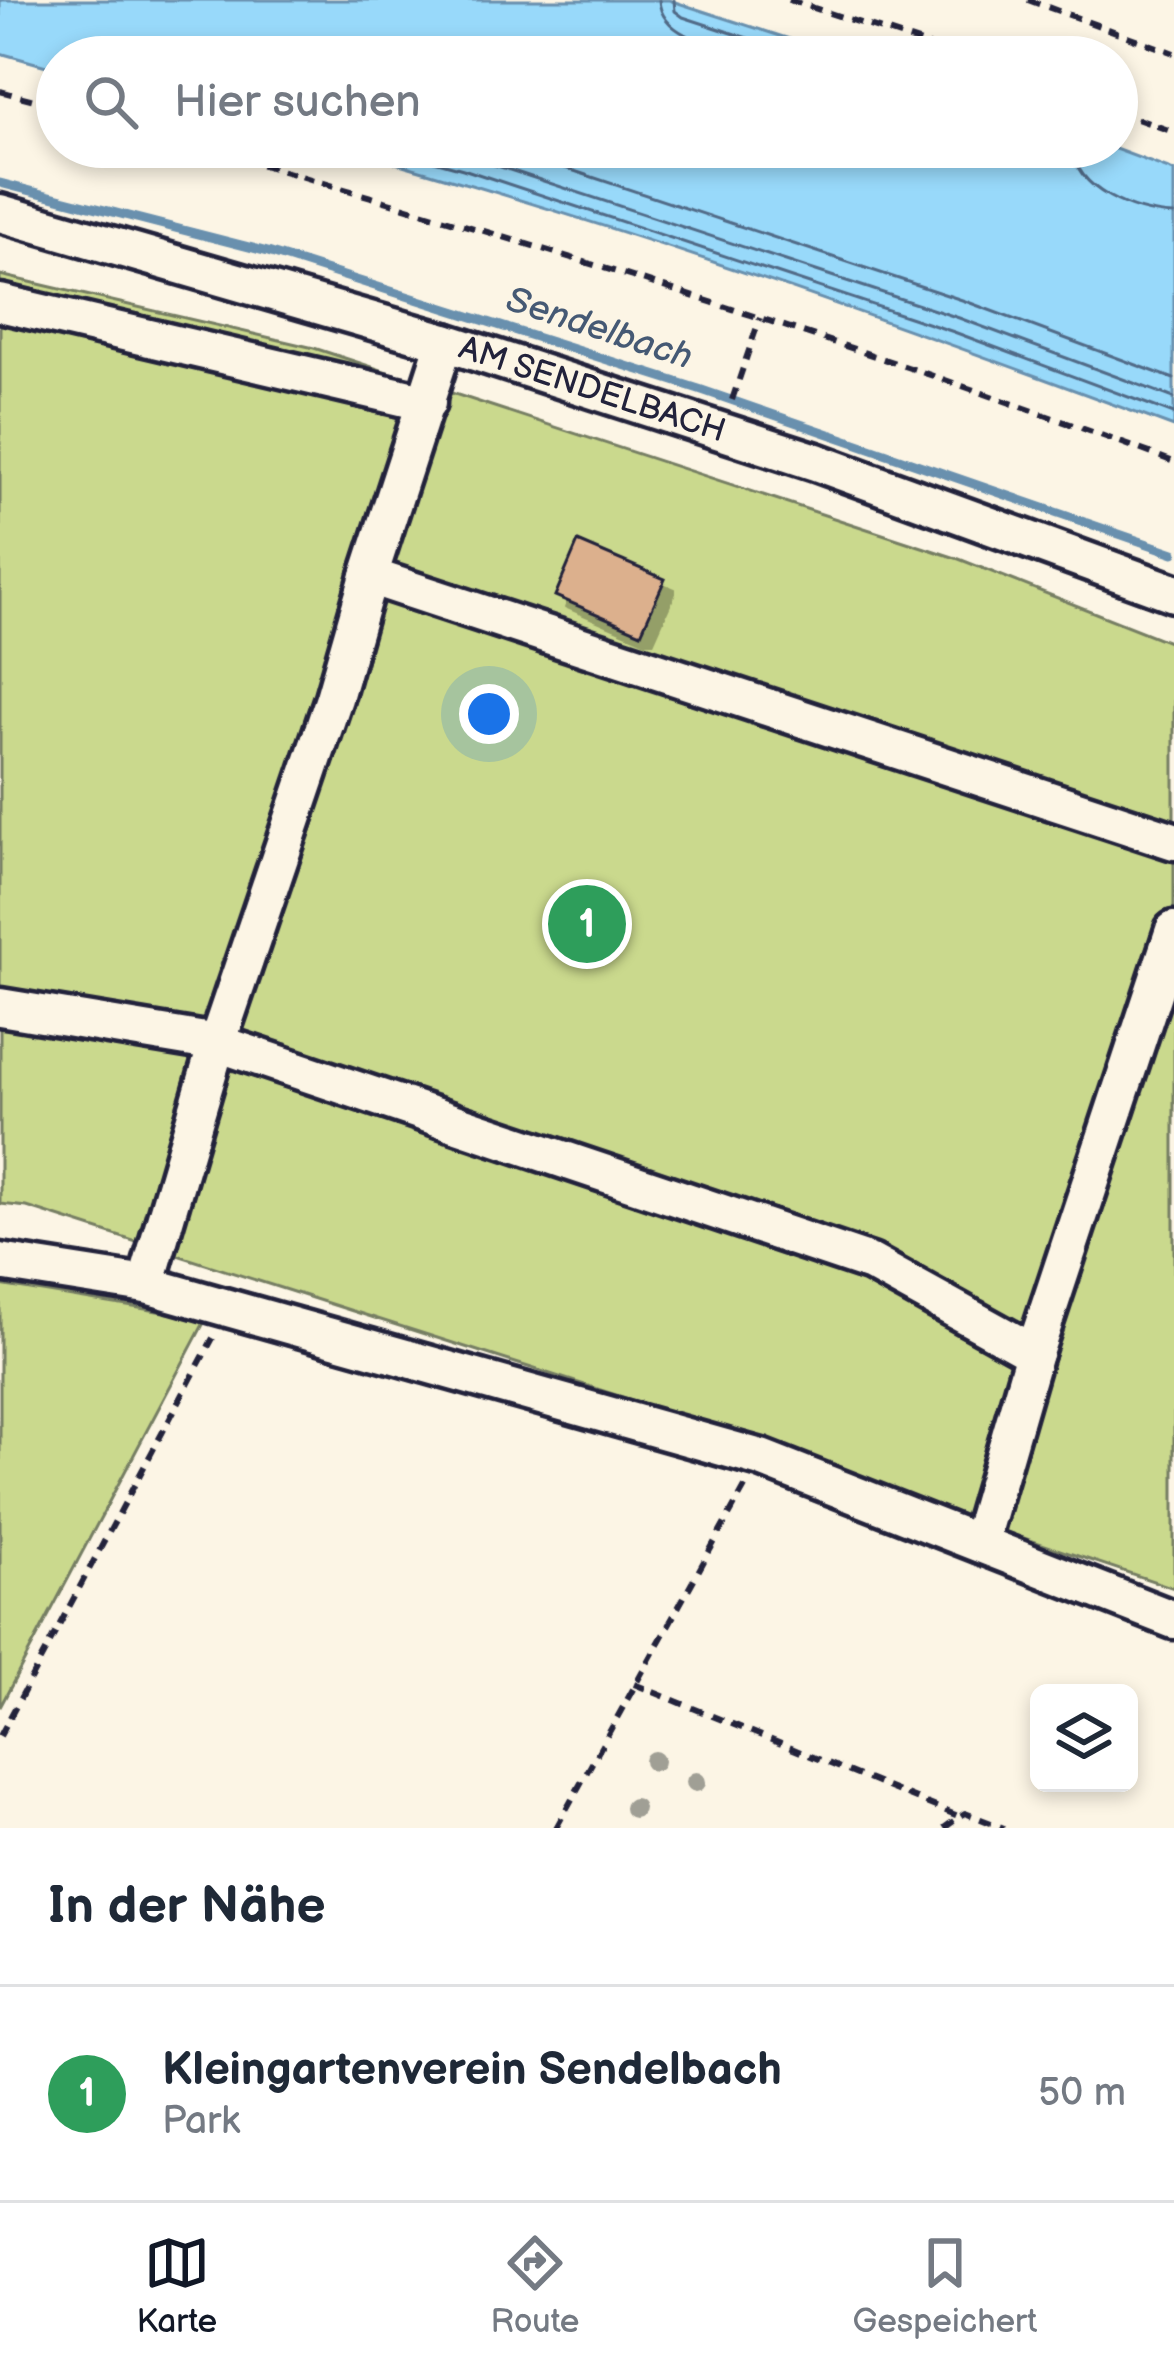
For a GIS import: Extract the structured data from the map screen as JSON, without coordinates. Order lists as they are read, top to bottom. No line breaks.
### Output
{"streets":{"street":["AM SENDELBACH"]},"water":["Sendelbach"],"page":{"search":"Hier suchen","pins":"1","heading":"In der Nähe","list":[{"mark":"1","name":"Kleingartenverein Sendelbach","note":"Park","value":"50 m"}],"nav":["Karte","Route","Gespeichert"]}}
